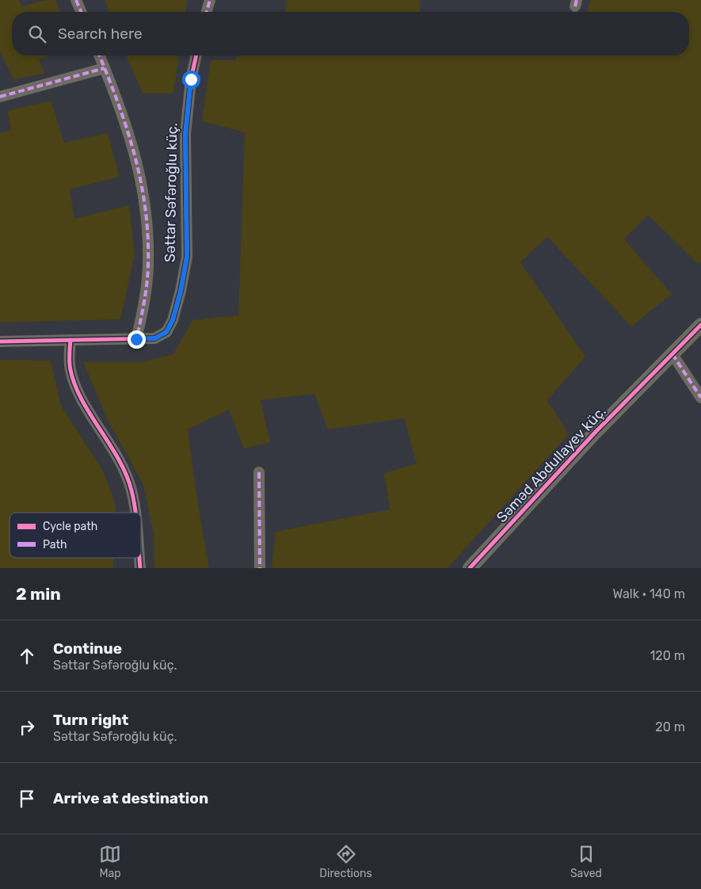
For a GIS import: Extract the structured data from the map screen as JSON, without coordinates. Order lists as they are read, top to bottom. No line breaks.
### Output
{"streets":{"street":["Səttar Səfəroğlu küç.","Səməd Abdullayev küç."]},"legend":["Cycle path","Path"],"page":{"search":"Search here","heading":["2 min","Walk · 140 m"],"list":[["Continue","Səttar Səfəroğlu küç.","120 m"],["Turn right","Səttar Səfəroğlu küç.","20 m"],"Arrive at destination"],"nav":["Map","Directions","Saved"]}}
